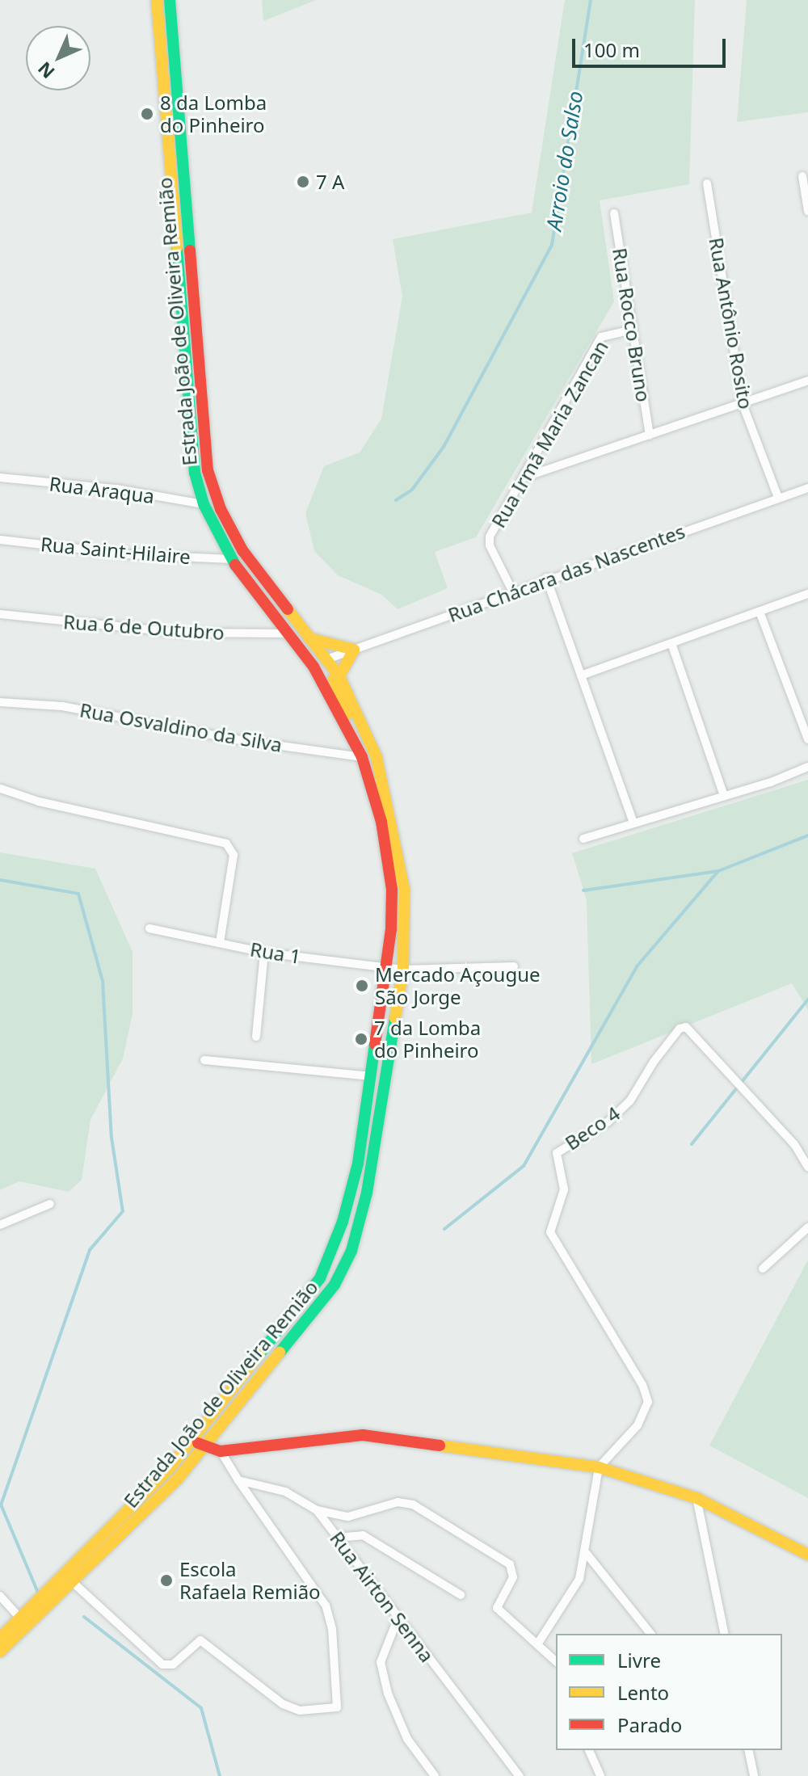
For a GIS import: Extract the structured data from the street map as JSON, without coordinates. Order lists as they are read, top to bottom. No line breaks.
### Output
{"streets":{"main road":["Estrada João de Oliveira Remião"],"street":["Rua Antônio Rosito","Rua Rocco Bruno","Rua Irmã Maria Zancan","Rua Araqua","Rua Saint-Hilaire","Rua Chácara das Nascentes","Rua 6 de Outubro","Rua Osvaldino da Silva","Rua 1","Beco 4","Rua Airton Senna"]},"crossings":[["Estrada João de Oliveira Remião","Rua Araqua"],["Estrada João de Oliveira Remião","Rua Saint-Hilaire"],["Estrada João de Oliveira Remião","Rua Chácara das Nascentes"],["Estrada João de Oliveira Remião","Rua 6 de Outubro"],["Estrada João de Oliveira Remião","Rua Osvaldino da Silva"],["Estrada João de Oliveira Remião","Rua 1"],["Rua Antônio Rosito","Rua Chácara das Nascentes"],["Rua Rocco Bruno","Rua Irmã Maria Zancan"],["Rua Irmã Maria Zancan","Rua Chácara das Nascentes"]],"water":["Arroio do Salso"],"places":["8 da Lomba do Pinheiro","7 A","Mercado Açougue São Jorge","7 da Lomba do Pinheiro","Escola Rafaela Remião"],"legend":["Livre","Lento","Parado"],"scale_bar":"100 m","north":"bottom left"}
